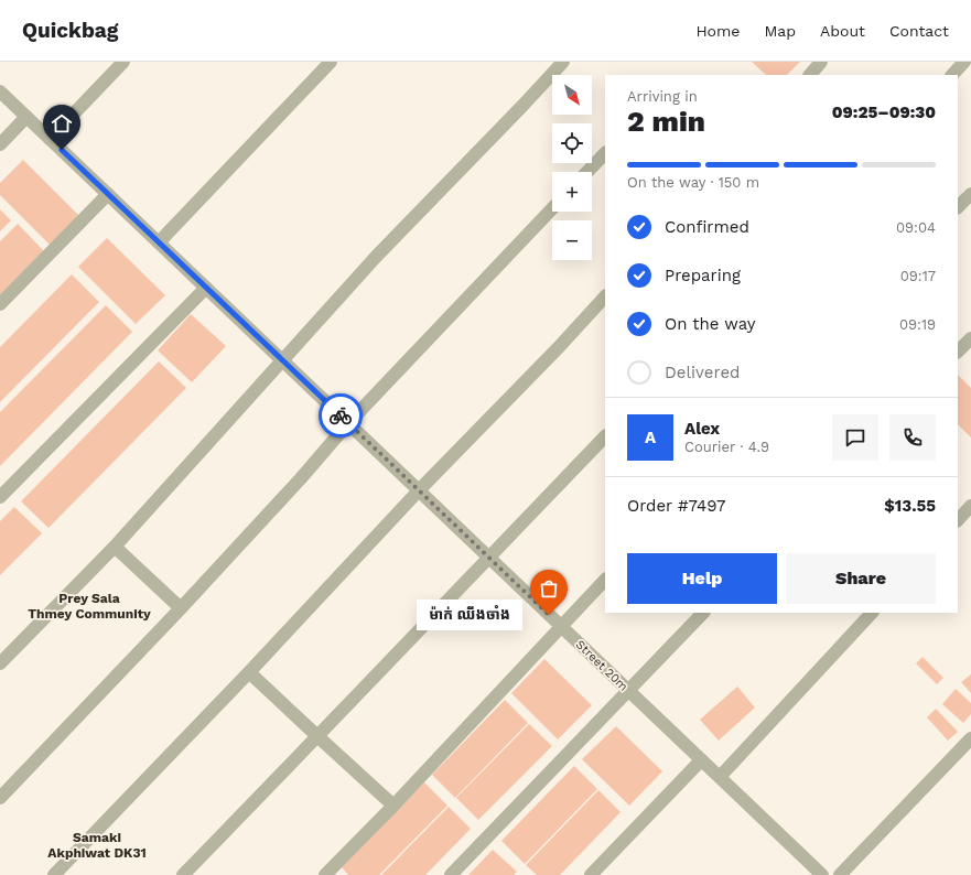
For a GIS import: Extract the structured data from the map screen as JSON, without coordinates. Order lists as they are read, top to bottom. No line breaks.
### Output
{"streets":{"street":["Street 20m"]},"districts":["Prey Sala Thmey Community","Samaki Akphiwat DK31"],"places":["ម៉ាក់ ឈីងចាំង"],"north":"bottom right","page":{"header":"Quickbag","nav":["Home","Map","About","Contact"],"map_buttons":["+","−"],"heading":["2 min","Arriving in","09:25–09:30"],"panel":["Alex","Courier · 4.9","Order #7497","$13.55"],"bar":"On the way · 150 m","list":[["Confirmed","09:04"],["Preparing","09:17"],["On the way","09:19"],"Delivered"],"round":"A","buttons":["Help","Share"],"bubble":"ម៉ាក់ ឈីងចាំង"}}
